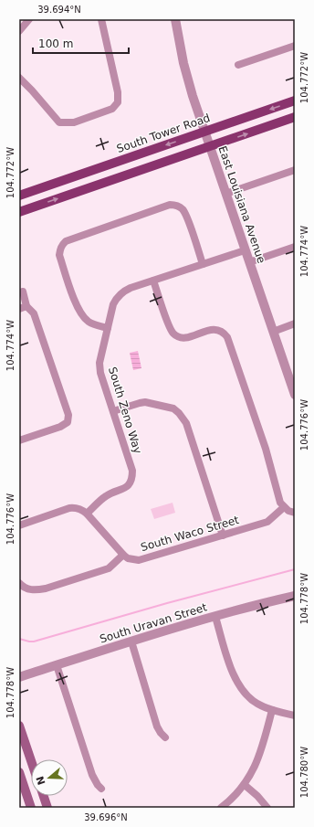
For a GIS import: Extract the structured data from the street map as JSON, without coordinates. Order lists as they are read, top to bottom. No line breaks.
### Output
{"streets":{"main road":["South Tower Road"],"street":["East Louisiana Avenue","South Zeno Way","South Waco Street","South Uravan Street"]},"crossings":[["South Tower Road","East Louisiana Avenue"],["East Louisiana Avenue","South Zeno Way"]],"scale_bar":"100 m","north":"left","coordinates":["39.694°N","104.772°W","104.774°W","104.776°W","104.778°W","104.780°W","39.696°N"]}
